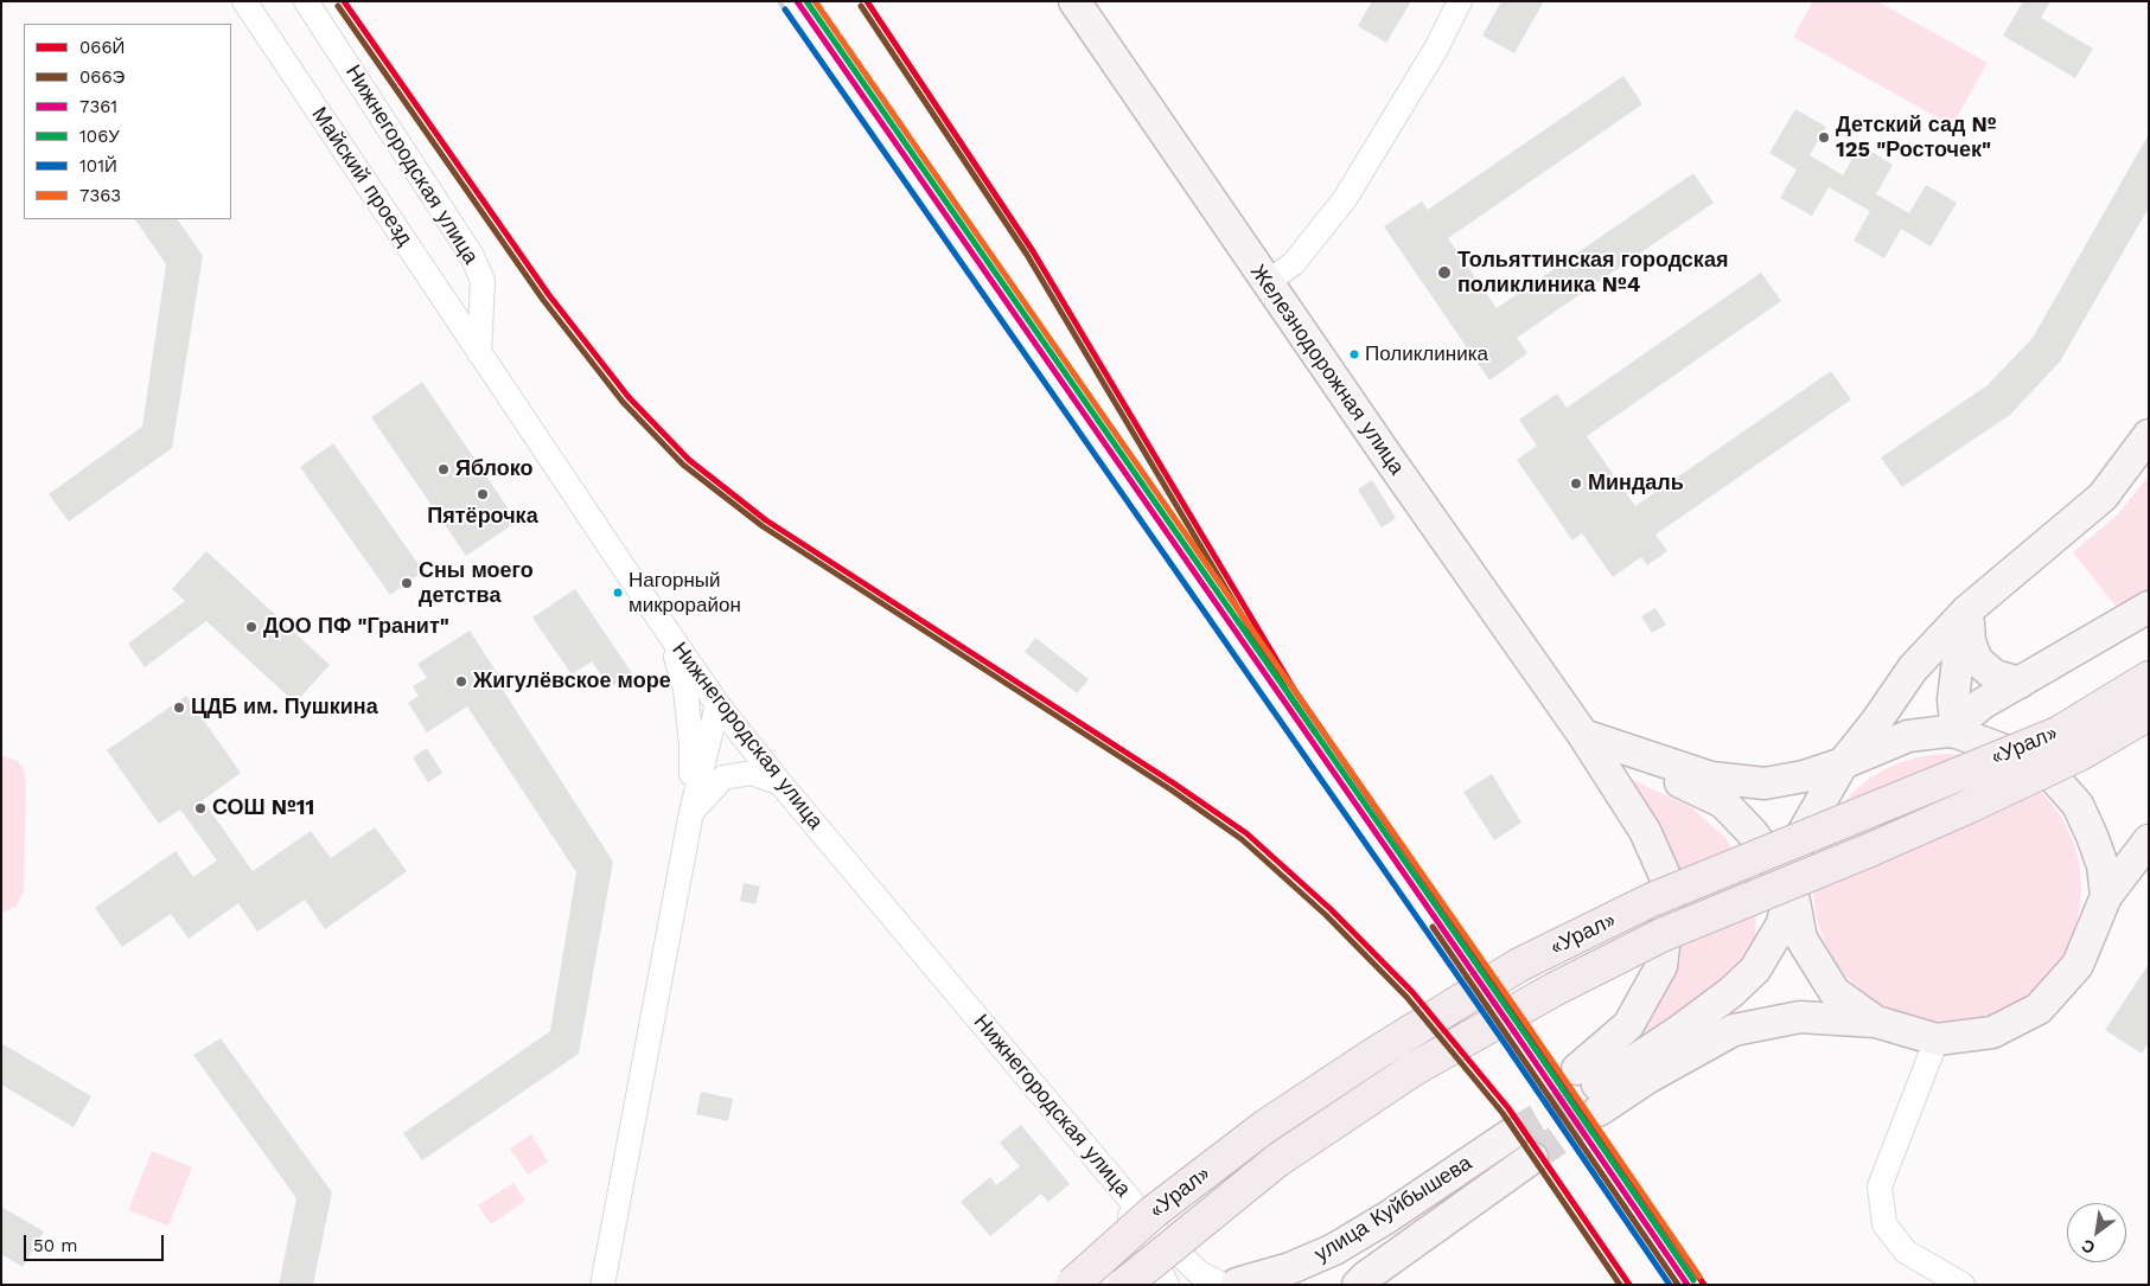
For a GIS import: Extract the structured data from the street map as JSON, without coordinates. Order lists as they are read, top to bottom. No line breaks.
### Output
{"streets":{"highway":["«Урал»"],"main road":["Железнодорожная улица","улица Куйбышева"],"street":["Нижнегородская улица","Майский проезд"]},"crossings":[["Нижнегородская улица","Майский проезд"],["Нижнегородская улица","улица Куйбышева"]],"places":["Детский сад № 125 \"Росточек\"","Тольяттинская городская поликлиника №4","Поликлиника","Яблоко","Миндаль","Пятёрочка","Сны моего детства","Нагорный микрорайон","ДОО ПФ \"Гранит\"","Жигулёвское море","ЦДБ им. Пушкина","СОШ №11"],"lines":["transit line 066Й","transit line 7361","transit line 106У","transit line 7363","transit line 066Э","transit line 101Й"],"legend":["066Й","066Э","7361","106У","101Й","7363"],"scale_bar":"50 m","north":"bottom left"}
